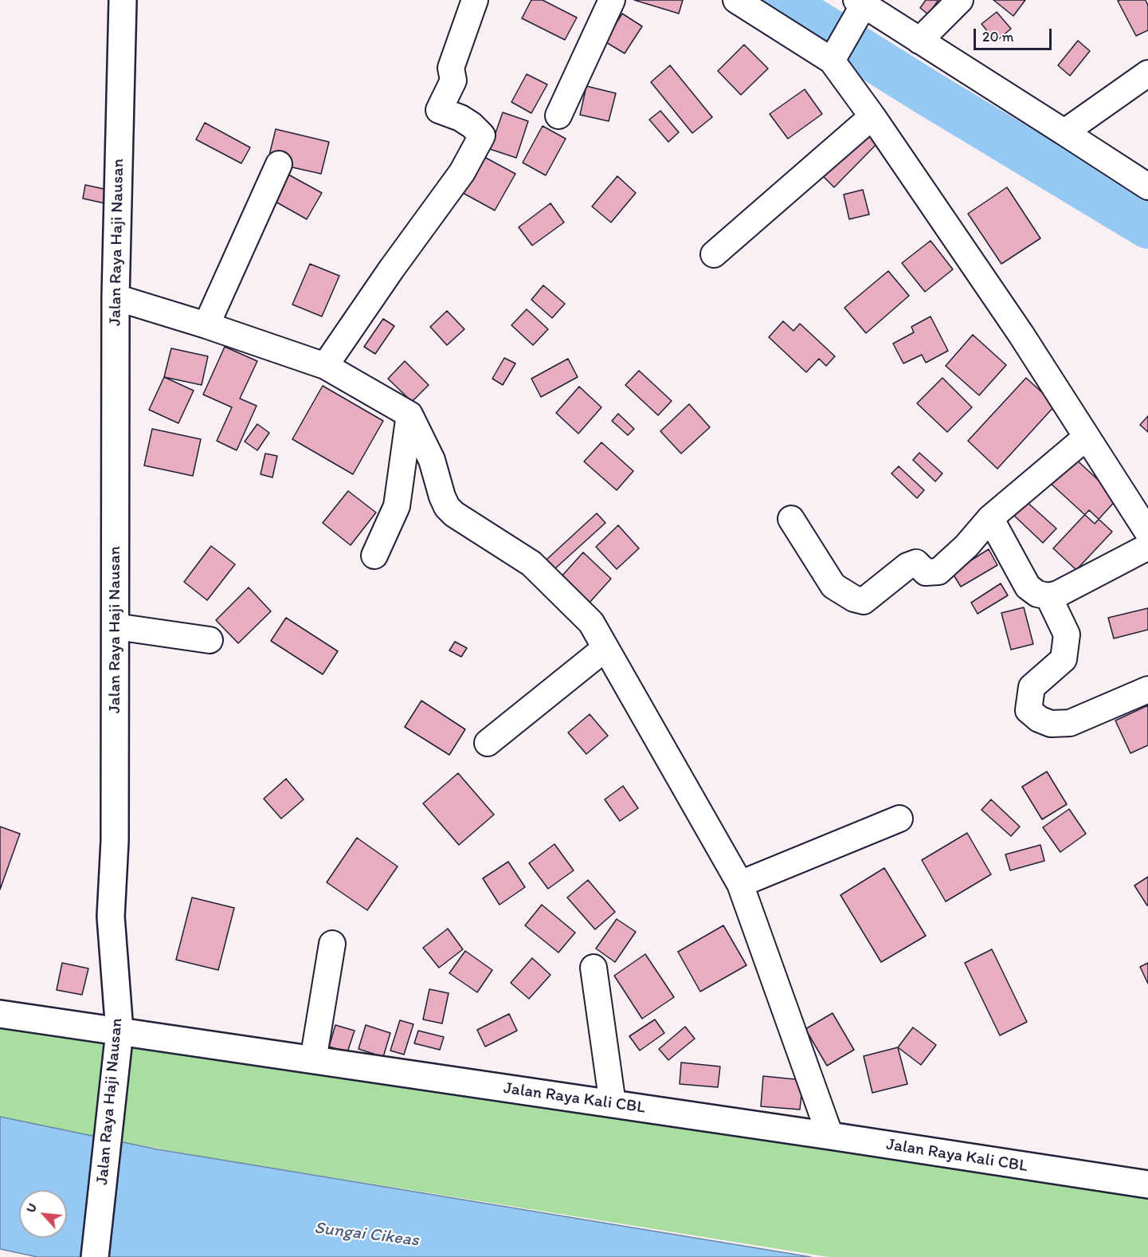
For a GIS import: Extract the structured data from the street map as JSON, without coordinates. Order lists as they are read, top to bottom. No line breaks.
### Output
{"streets":{"main road":["Jalan Raya Haji Nausan","Jalan Raya Kali CBL"]},"crossings":[["Jalan Raya Haji Nausan","Jalan Raya Kali CBL"]],"water":["Sungai Cikeas"],"scale_bar":"20 m","north":"top left"}
